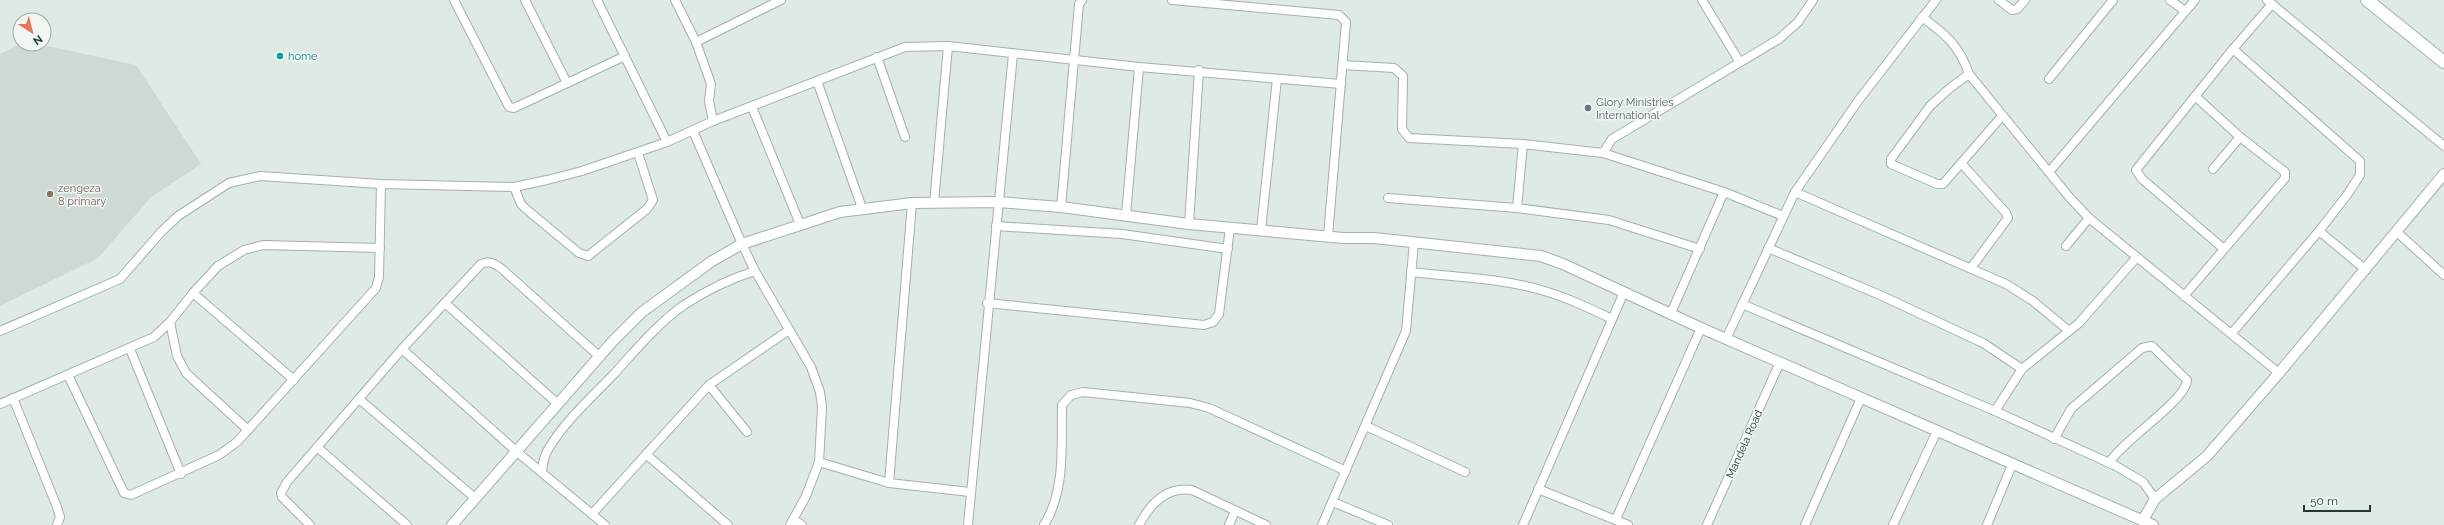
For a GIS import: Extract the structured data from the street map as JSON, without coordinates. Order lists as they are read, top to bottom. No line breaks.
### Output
{"streets":{"street":["Mandela Road"]},"places":["home","Glory Ministries International","zengeza 8 primary"],"scale_bar":"50 m","north":"bottom right"}
